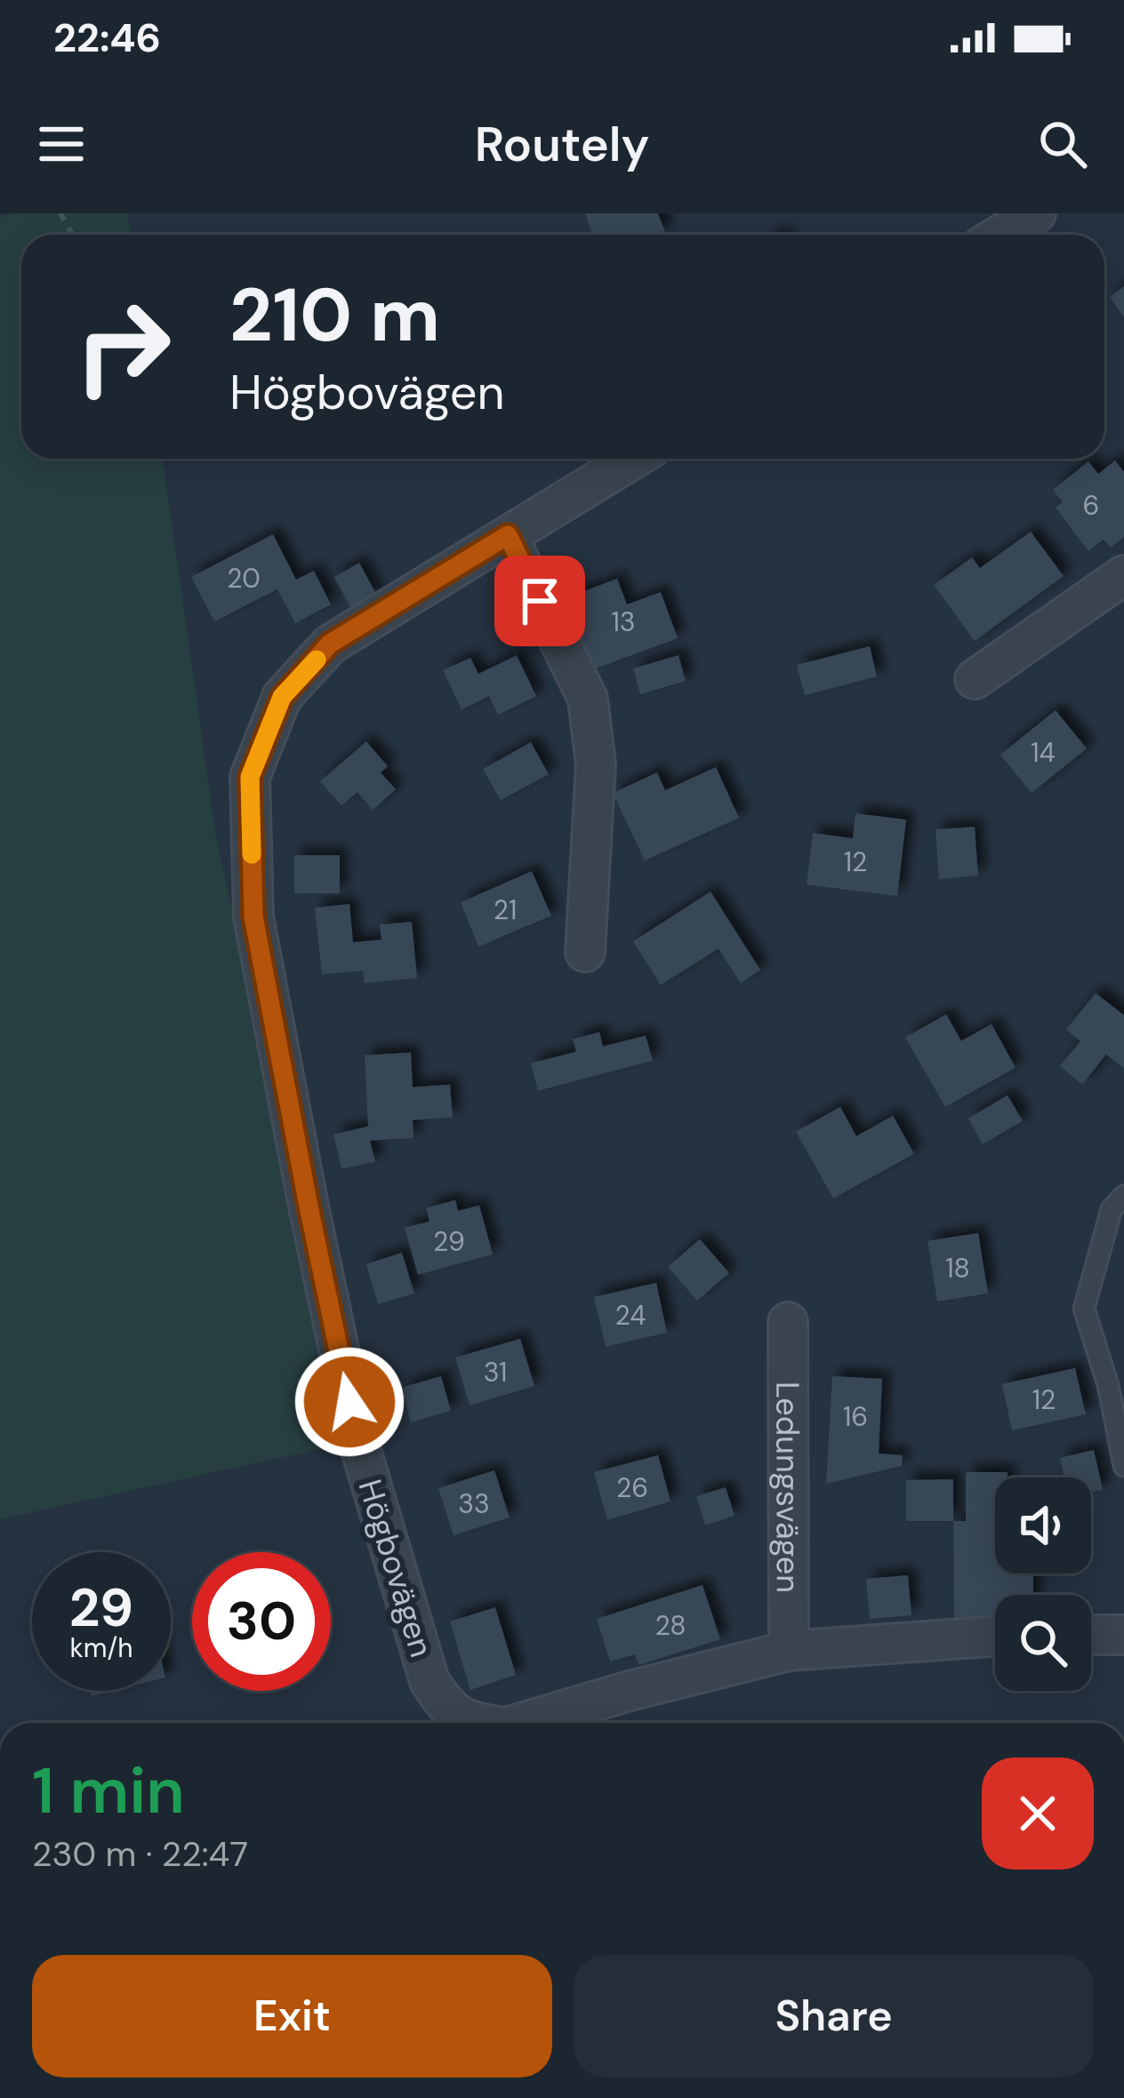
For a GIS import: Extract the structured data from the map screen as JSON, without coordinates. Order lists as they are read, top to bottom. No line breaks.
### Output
{"streets":{"street":["Ledungsvägen","Högbovägen"]},"house_numbers":["6","20","13","14","12","21","29","18","24","31","12","16","26","33","28"],"page":{"status":"22:46","header":"Routely","turn":["210 m","Högbovägen"],"speed":"29 km/h","limit":"30","heading":["1 min","230 m · 22:47"],"buttons":["Exit","Share"]}}
